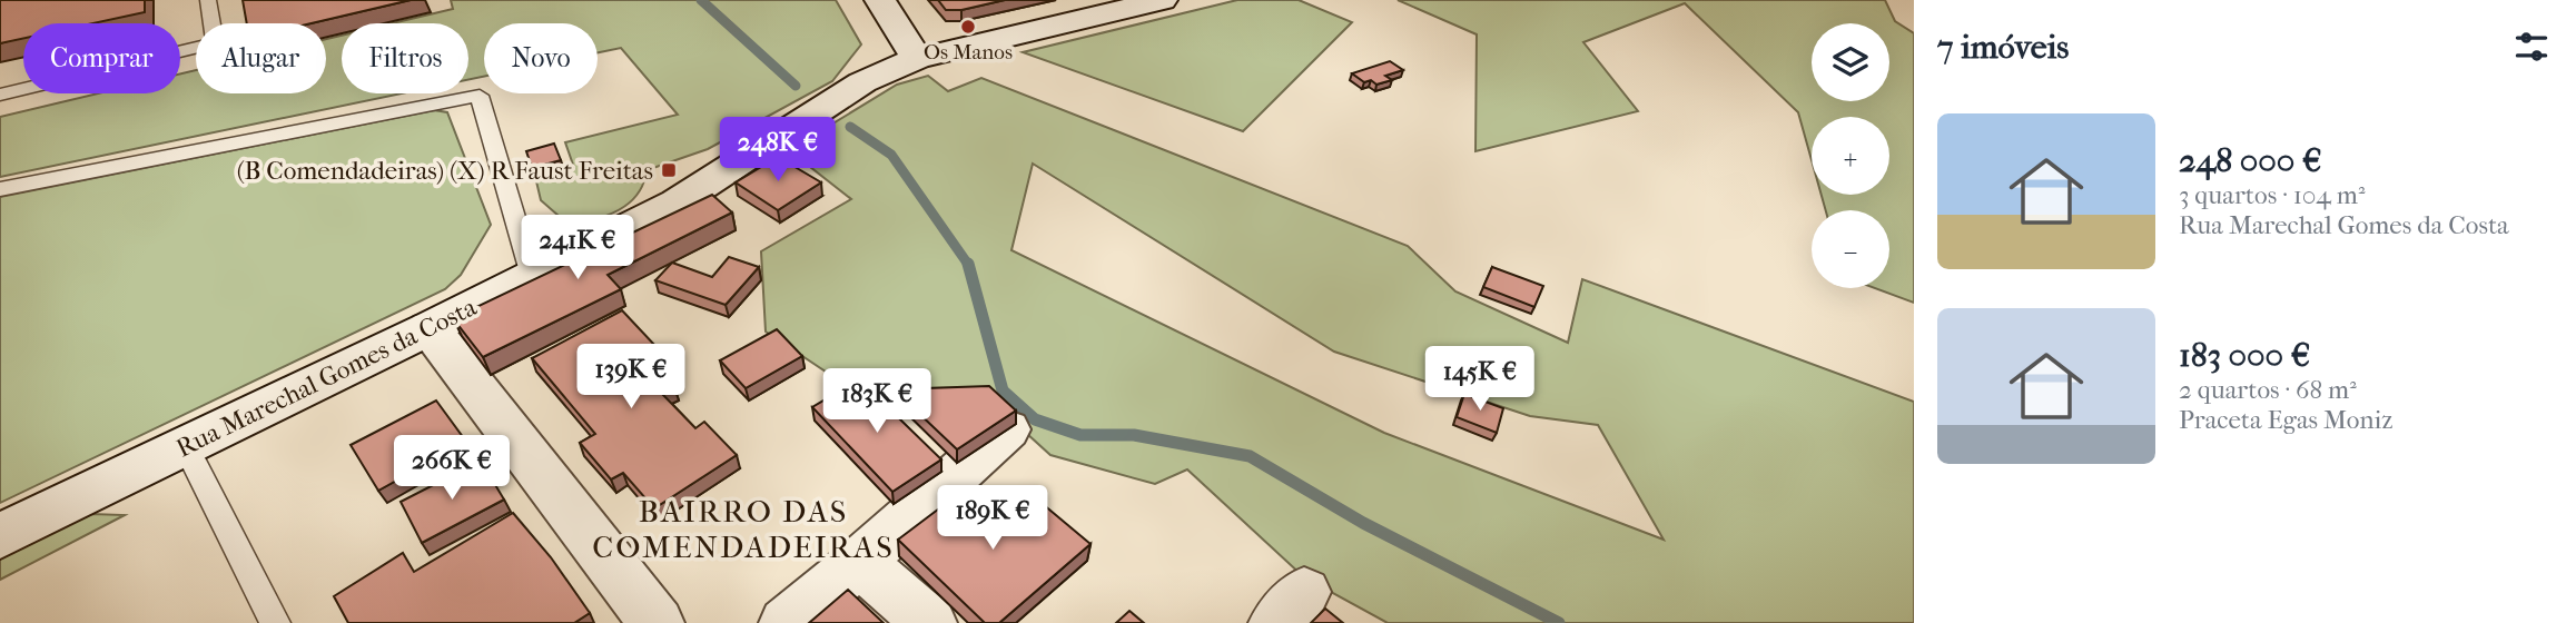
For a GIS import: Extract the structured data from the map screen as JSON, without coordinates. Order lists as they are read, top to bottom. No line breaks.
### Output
{"streets":{"main road":["Rua Marechal Gomes da Costa"]},"districts":["BAIRRO DAS COMENDADEIRAS"],"places":{"other":["Os Manos"],"transit":["(B Comendadeiras) (X) R Faust Freitas"]},"page":{"heading":"7 imóveis","map_buttons":["+","−"],"chip":["Comprar","Alugar","Filtros","Novo"],"list":[{"name":"248 000 €","note":"3 quartos · 104 m² · Rua Marechal Gomes da Costa"},{"name":"183 000 €","note":"2 quartos · 68 m² · Praceta Egas Moniz"}],"price":["248K €","241K €","139K €","145K €","183K €","266K €","189K €"]}}
